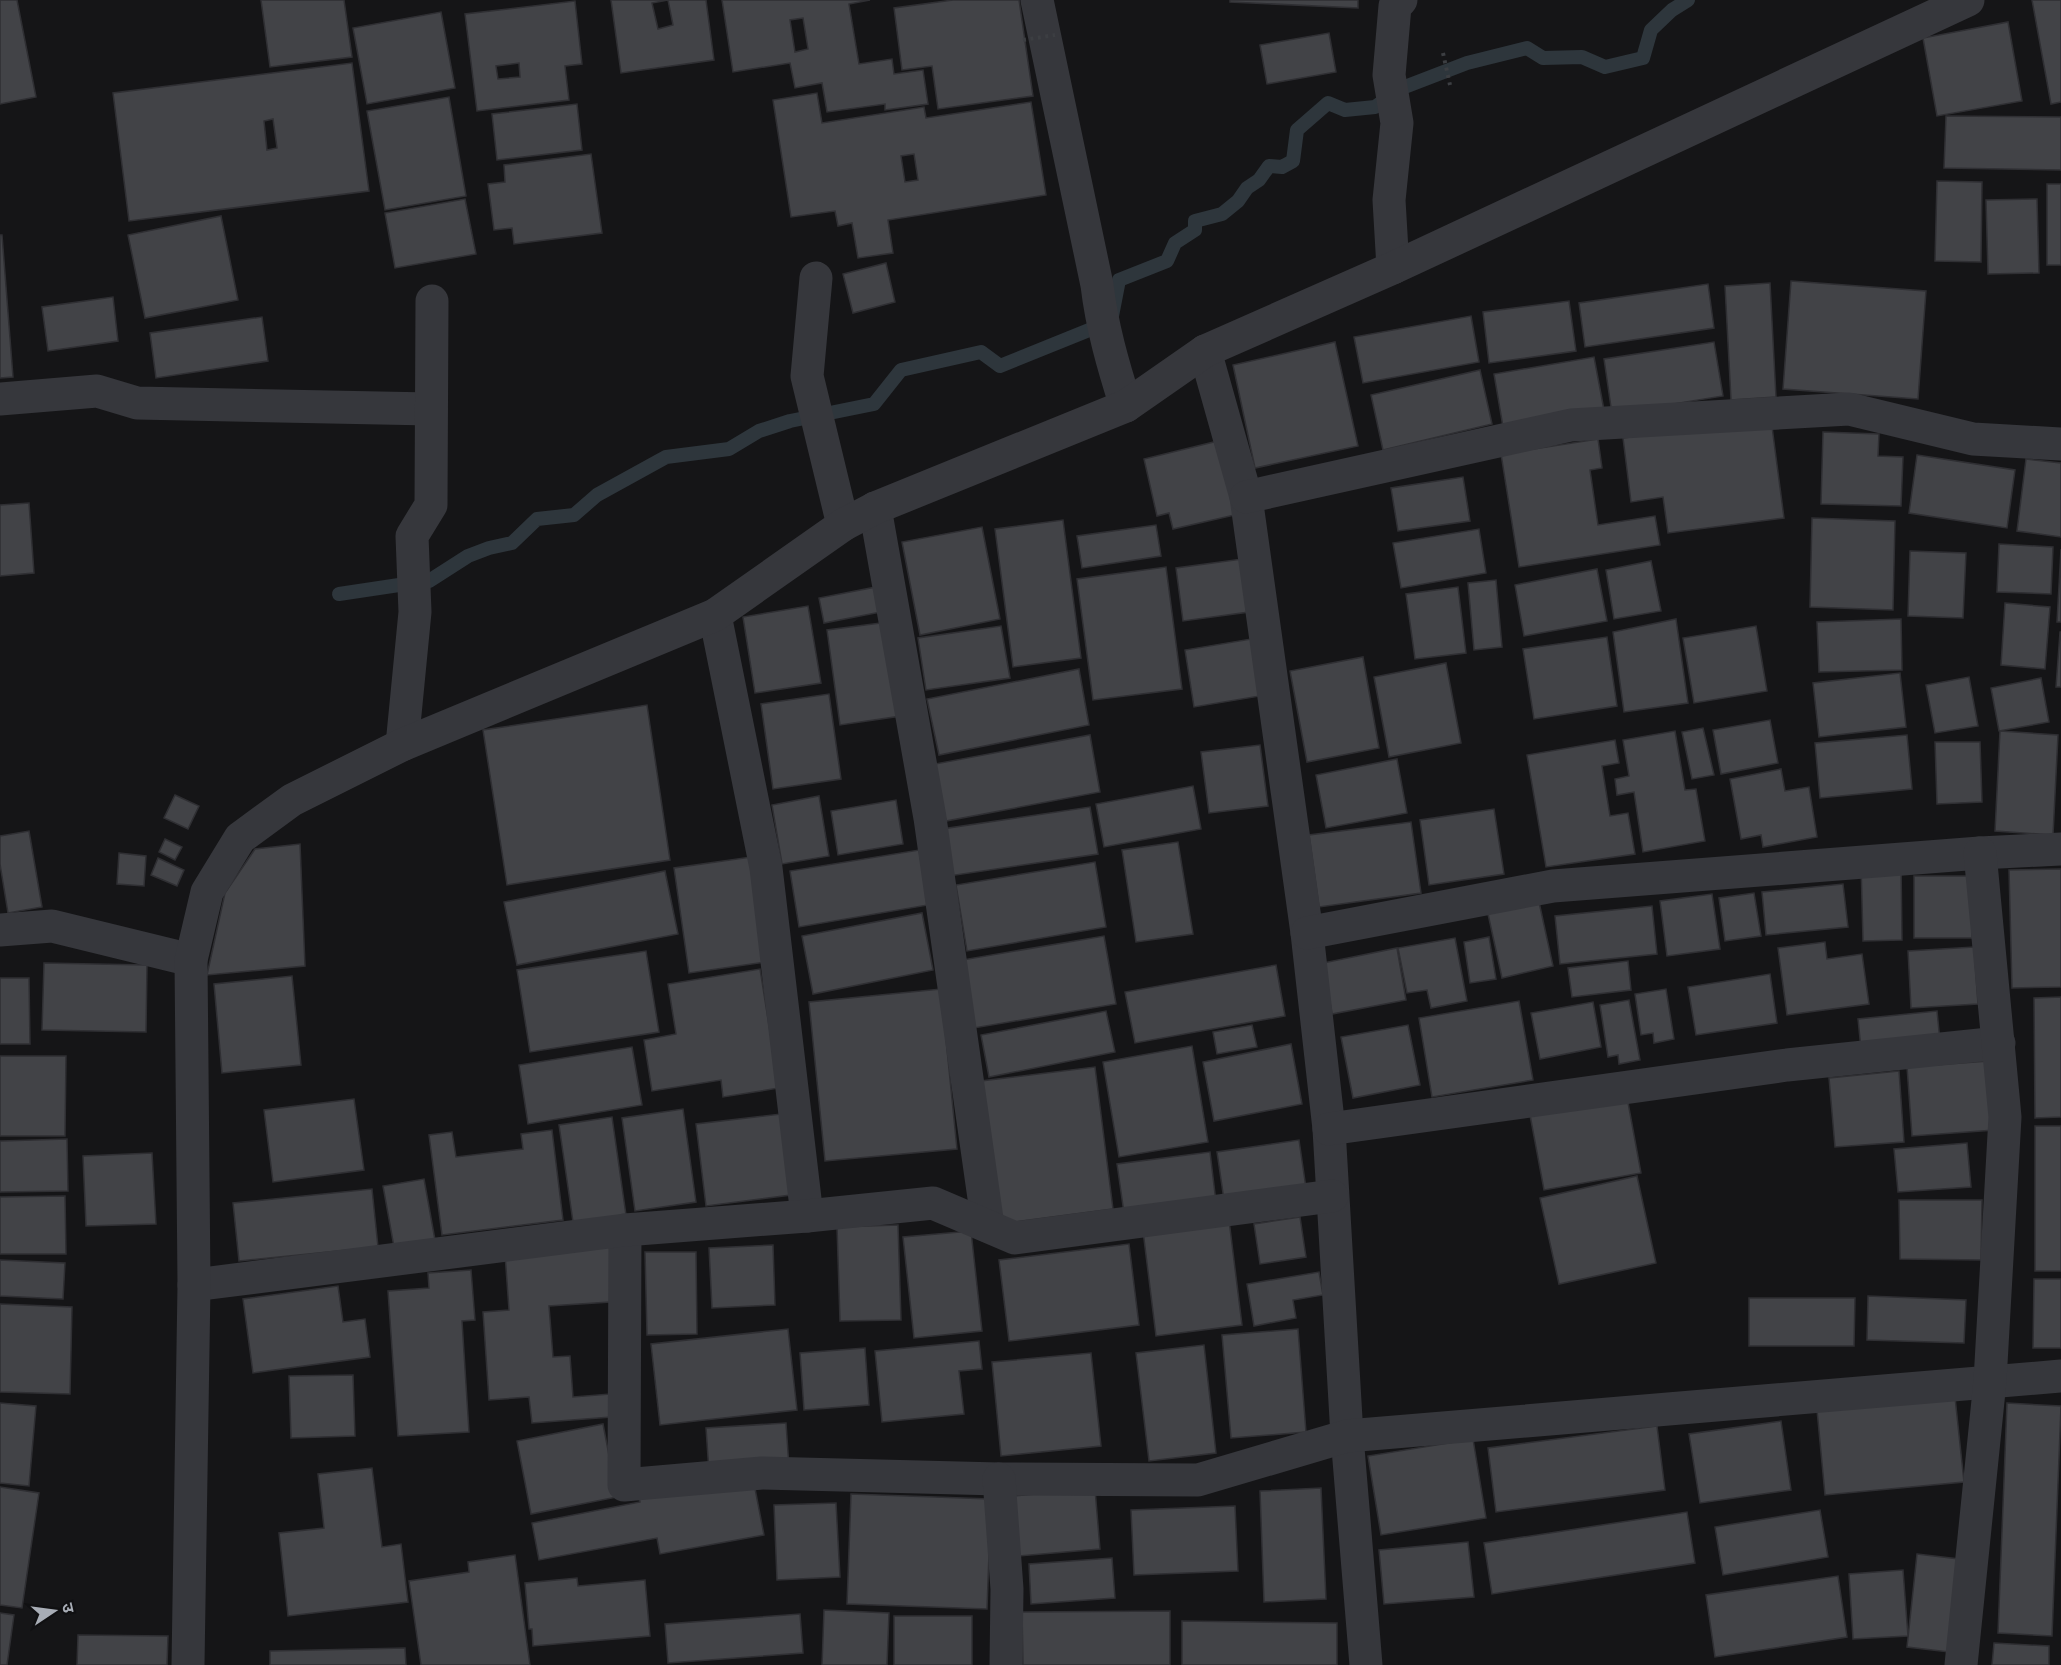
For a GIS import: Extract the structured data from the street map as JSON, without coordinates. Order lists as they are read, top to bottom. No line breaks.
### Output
{"north":"right"}
